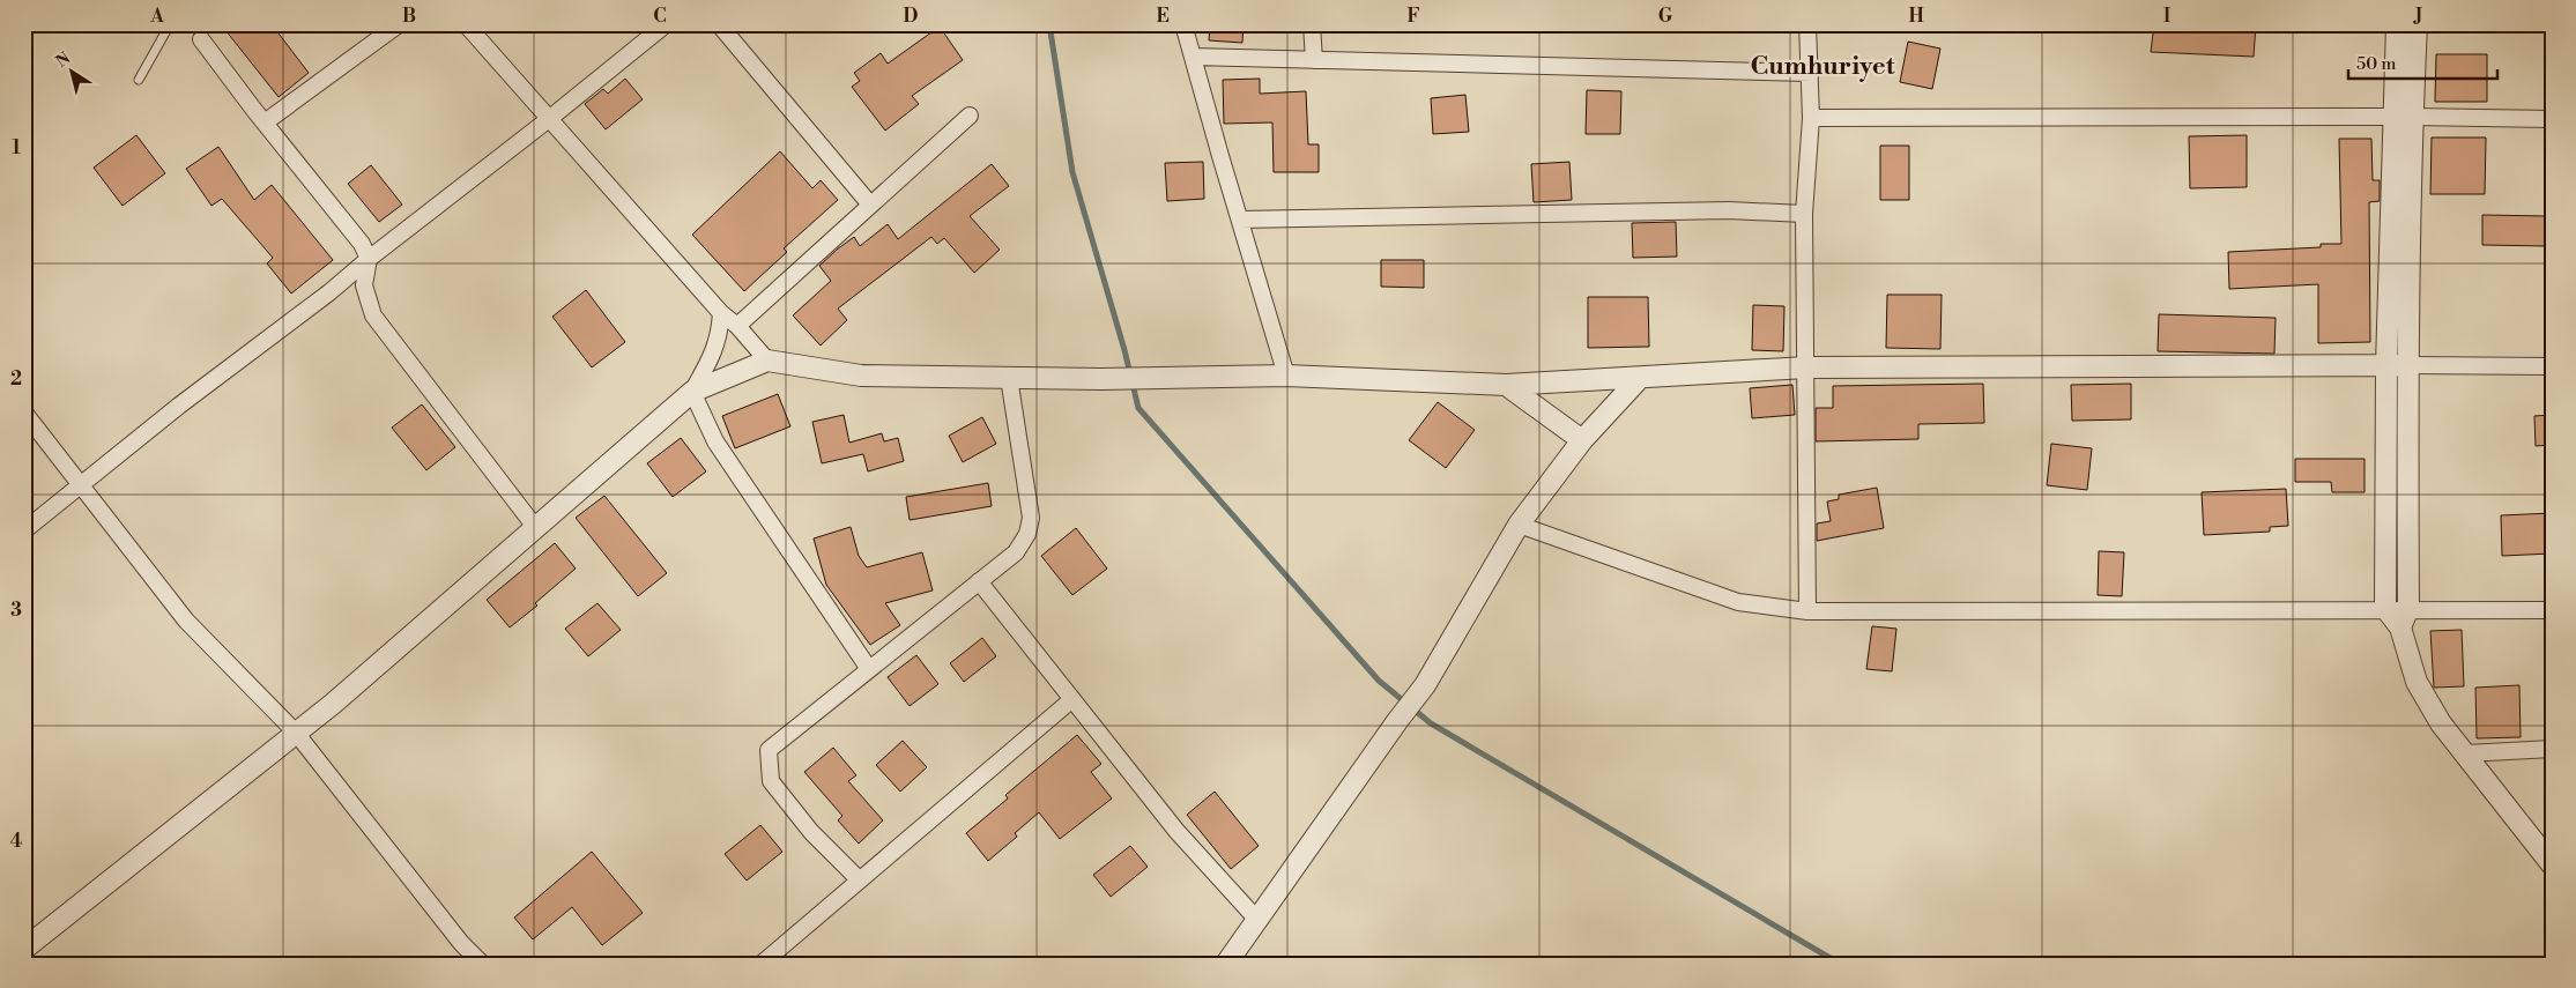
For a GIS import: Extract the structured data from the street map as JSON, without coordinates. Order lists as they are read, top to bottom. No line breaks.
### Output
{"districts":["Cumhuriyet"],"scale_bar":"50 m","north":"top left","grid":{"columns":["A","B","C","D","E","F","G","H","I","J"],"rows":["1","2","3","4"]}}
